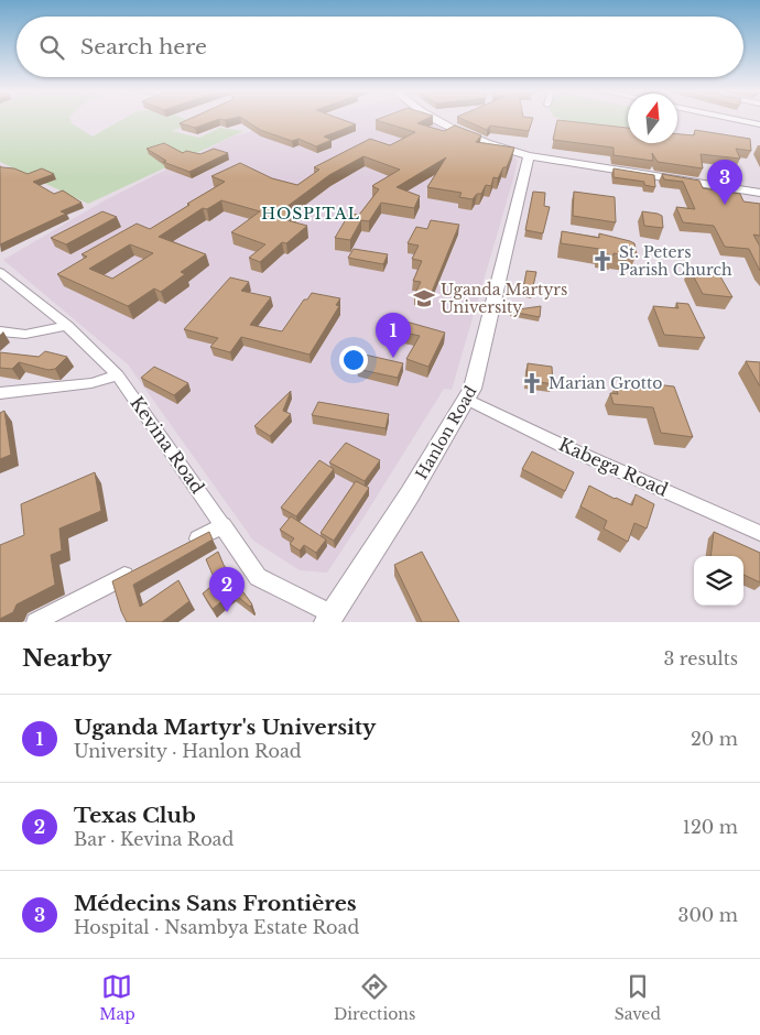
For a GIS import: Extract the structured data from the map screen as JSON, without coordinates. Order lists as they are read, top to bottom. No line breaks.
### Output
{"streets":{"main road":["Hanlon Road"],"street":["Kevina Road","Kabega Road"]},"crossings":[["Hanlon Road","Kevina Road"],["Hanlon Road","Kabega Road"]],"districts":["HOSPITAL"],"places":{"church":["St. Peters Parish Church","Marian Grotto"],"school or university":["Uganda Martyrs University"]},"north":"top","page":{"search":"Search here","pins":["3","1","2"],"heading":["Nearby","3 results"],"list":[{"mark":"1","name":"Uganda Martyr's University","note":"University · Hanlon Road","value":"20 m"},{"mark":"2","name":"Texas Club","note":"Bar · Kevina Road","value":"120 m"},{"mark":"3","name":"Médecins Sans Frontières","note":"Hospital · Nsambya Estate Road","value":"300 m"}],"nav":["Map","Directions","Saved"]}}
